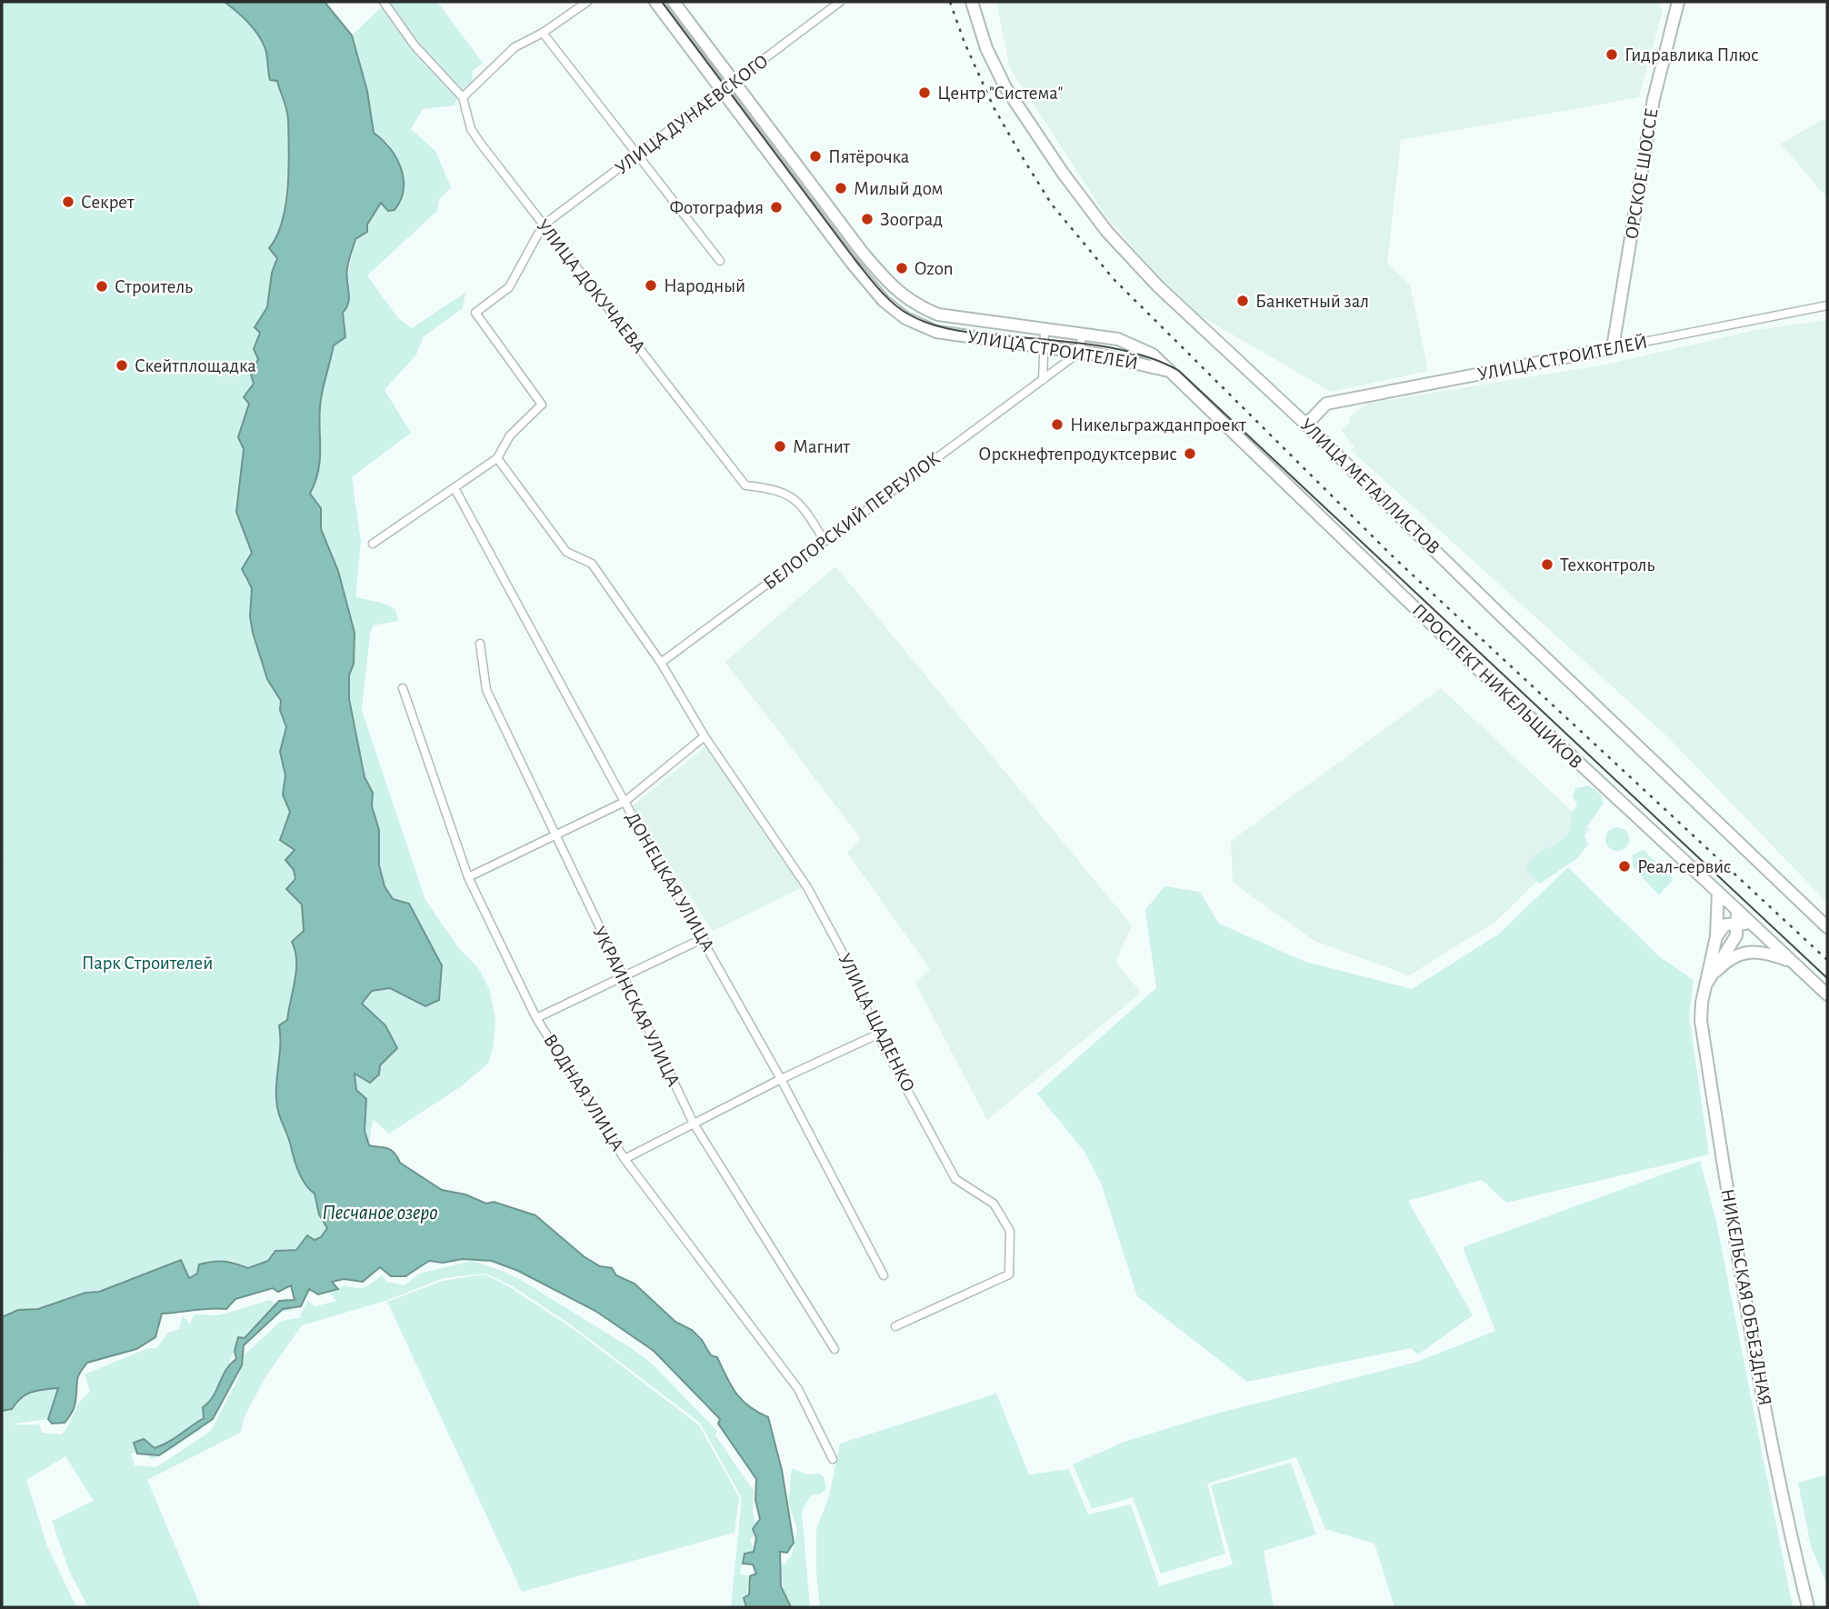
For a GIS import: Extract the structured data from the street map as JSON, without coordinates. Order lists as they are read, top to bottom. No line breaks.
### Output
{"streets":{"main road":["ОРСКОЕ ШОССЕ","УЛИЦА СТРОИТЕЛЕЙ","УЛИЦА МЕТАЛЛИСТОВ","ПРОСПЕКТ НИКЕЛЬЩИКОВ","НИКЕЛЬСКАЯ ОБЪЕЗДНАЯ"],"street":["УЛИЦА ДУНАЕВСКОГО","УЛИЦА ДОКУЧАЕВА","БЕЛОГОРСКИЙ ПЕРЕУЛОК","ДОНЕЦКАЯ УЛИЦА","УКРАИНСКАЯ УЛИЦА","УЛИЦА ЩАДЕНКО","ВОДНАЯ УЛИЦА"]},"crossings":[["УЛИЦА ДУНАЕВСКОГО","УЛИЦА ДОКУЧАЕВА"],["УЛИЦА ДУНАЕВСКОГО","УЛИЦА СТРОИТЕЛЕЙ"],["ОРСКОЕ ШОССЕ","УЛИЦА СТРОИТЕЛЕЙ"],["УЛИЦА ДОКУЧАЕВА","БЕЛОГОРСКИЙ ПЕРЕУЛОК"],["УЛИЦА СТРОИТЕЛЕЙ","УЛИЦА МЕТАЛЛИСТОВ"],["УЛИЦА СТРОИТЕЛЕЙ","БЕЛОГОРСКИЙ ПЕРЕУЛОК"],["УЛИЦА СТРОИТЕЛЕЙ","ПРОСПЕКТ НИКЕЛЬЩИКОВ"],["БЕЛОГОРСКИЙ ПЕРЕУЛОК","УЛИЦА ЩАДЕНКО"],["ПРОСПЕКТ НИКЕЛЬЩИКОВ","НИКЕЛЬСКАЯ ОБЪЕЗДНАЯ"]],"water":["Песчаное озеро"],"parks":["Парк Строителей"],"places":["Гидравлика Плюс","Центр \"Система\"","Пятёрочка","Милый дом","Секрет","Фотография","Зооград","Ozon","Народный","Строитель","Банкетный зал","Скейтплощадка","Никельгражданпроект","Магнит","Орскнефтепродуктсервис","Техконтроль","Реал-сервис"]}
